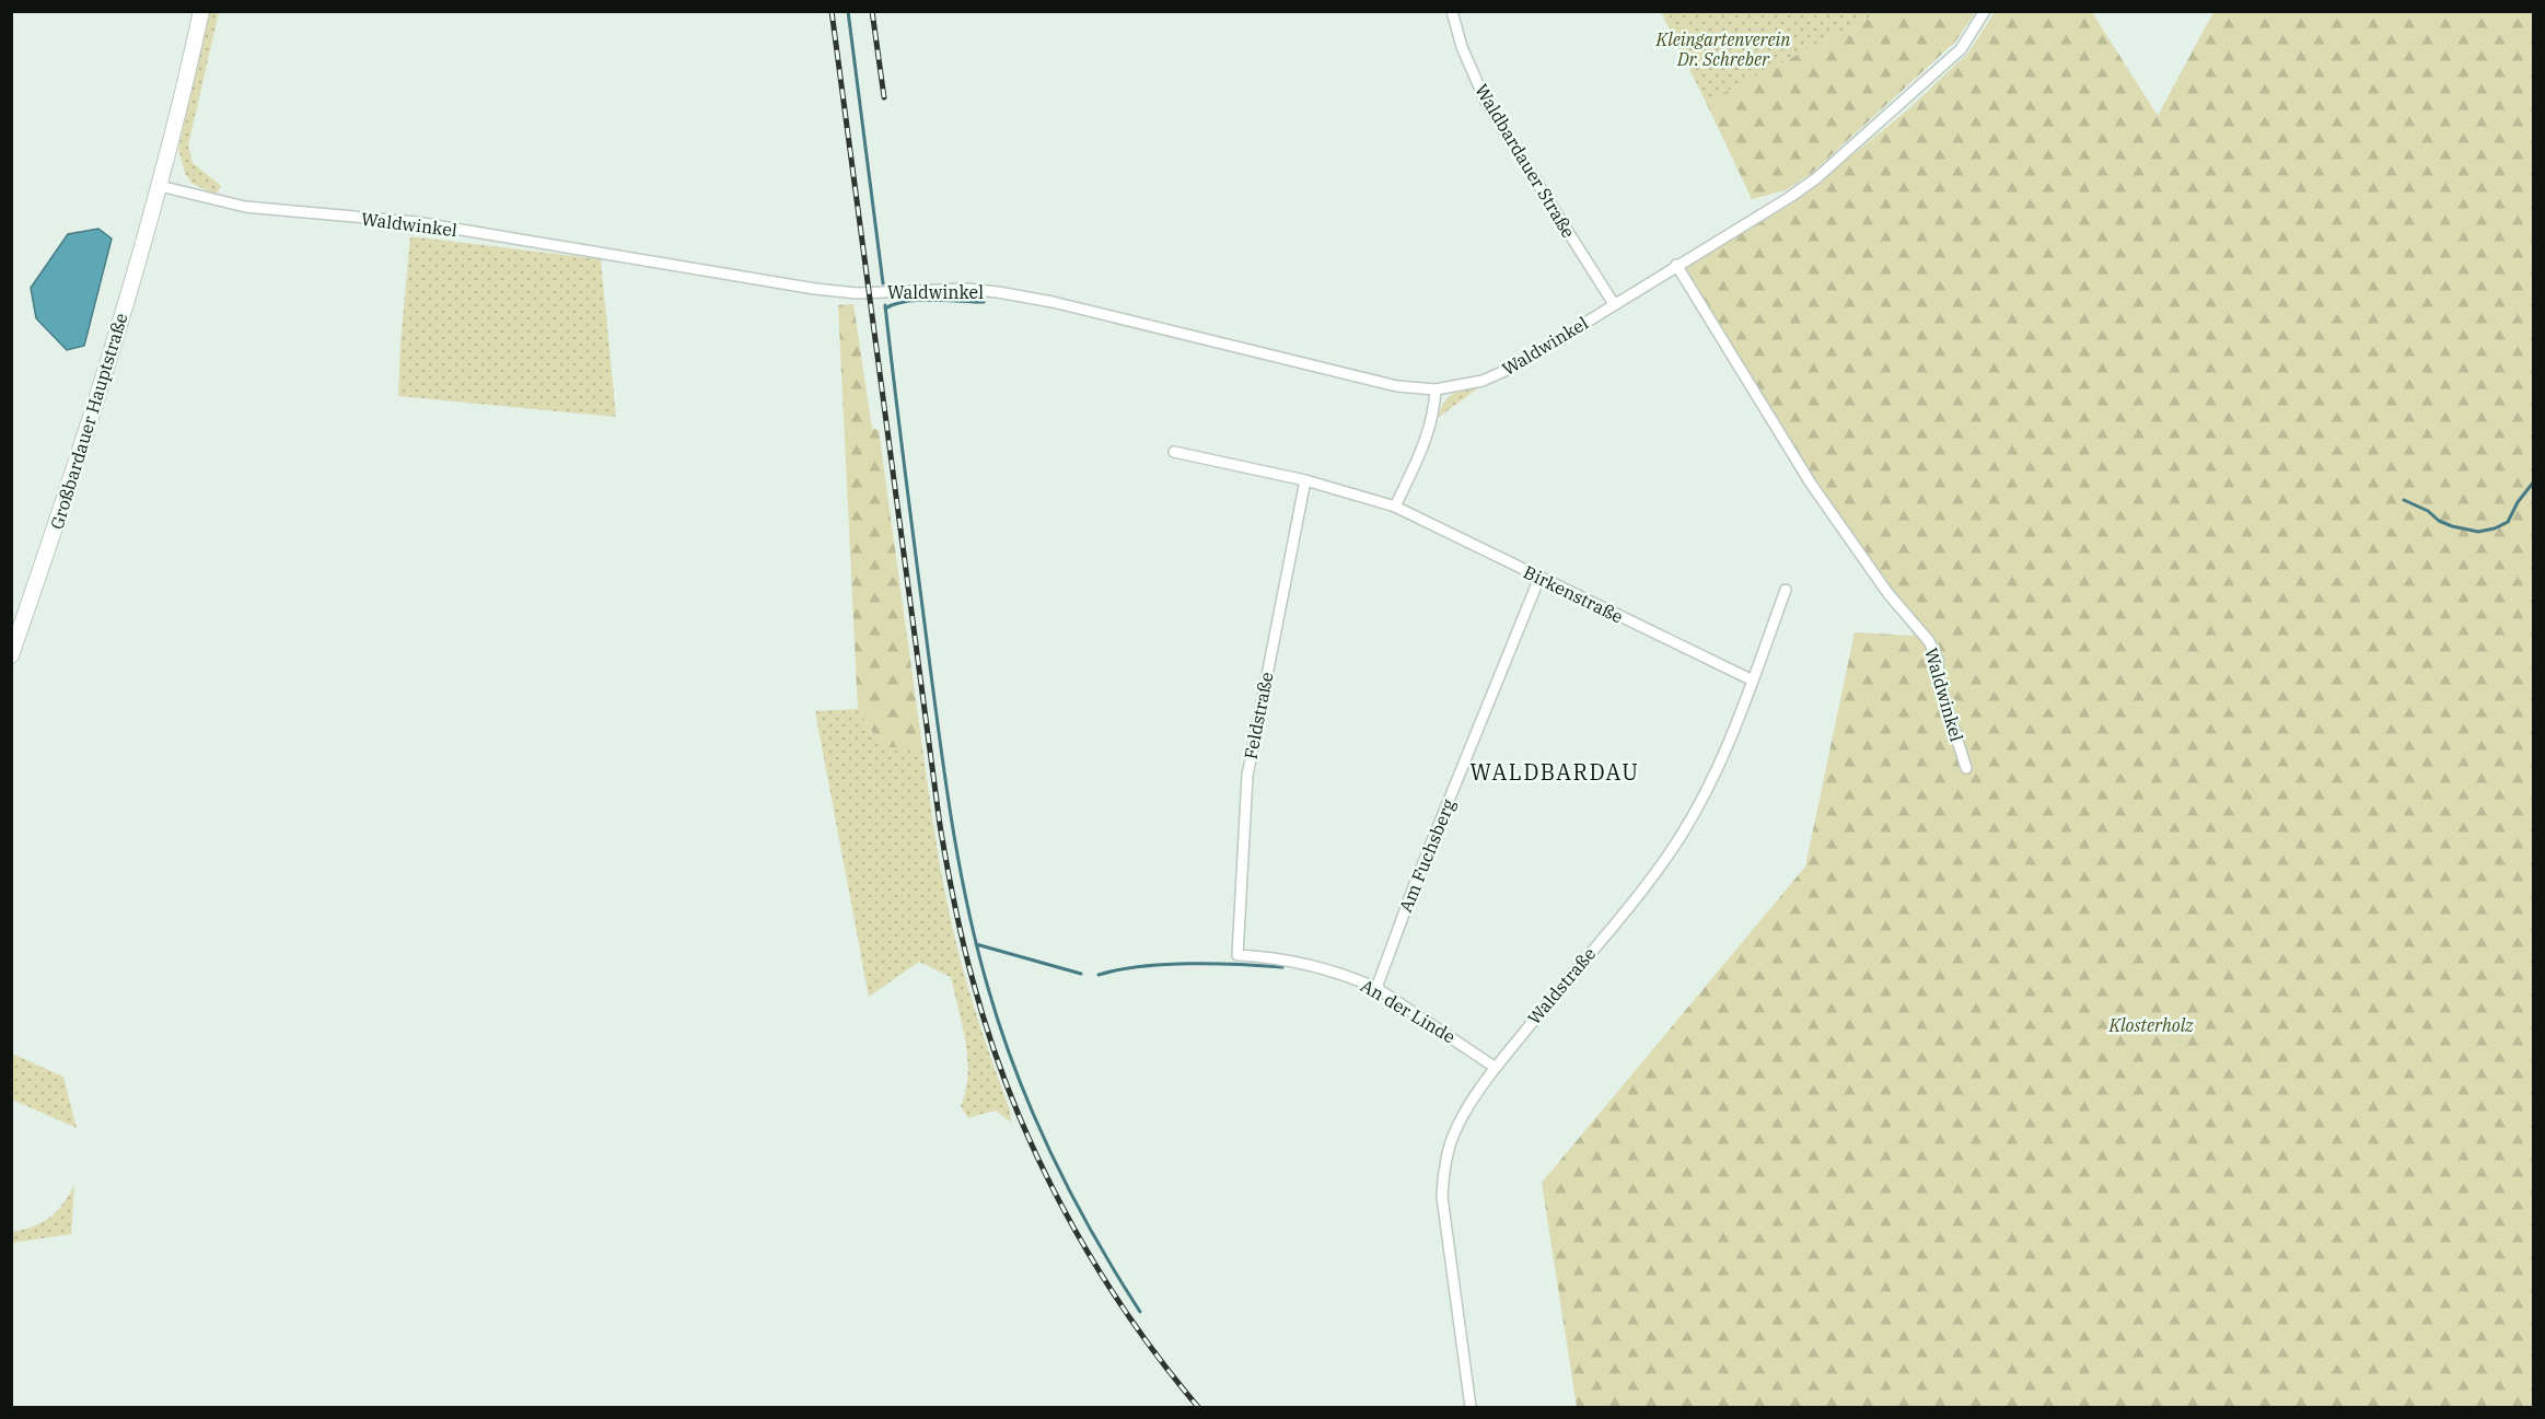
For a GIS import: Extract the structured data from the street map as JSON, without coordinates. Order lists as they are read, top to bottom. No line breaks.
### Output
{"streets":{"main road":["Großbardauer Hauptstraße"],"street":["Waldbardauer Straße","Waldwinkel","Birkenstraße","Feldstraße","Am Fuchsberg","Waldstraße","An der Linde"]},"crossings":[["Waldbardauer Straße","Waldwinkel"],["Waldwinkel","Großbardauer Hauptstraße"],["Birkenstraße","Feldstraße"],["Birkenstraße","Am Fuchsberg"],["Birkenstraße","Waldstraße"],["Feldstraße","An der Linde"],["Am Fuchsberg","An der Linde"],["Waldstraße","An der Linde"]],"districts":["WALDBARDAU"],"parks":["Kleingartenverein Dr. Schreber","Klosterholz"]}
